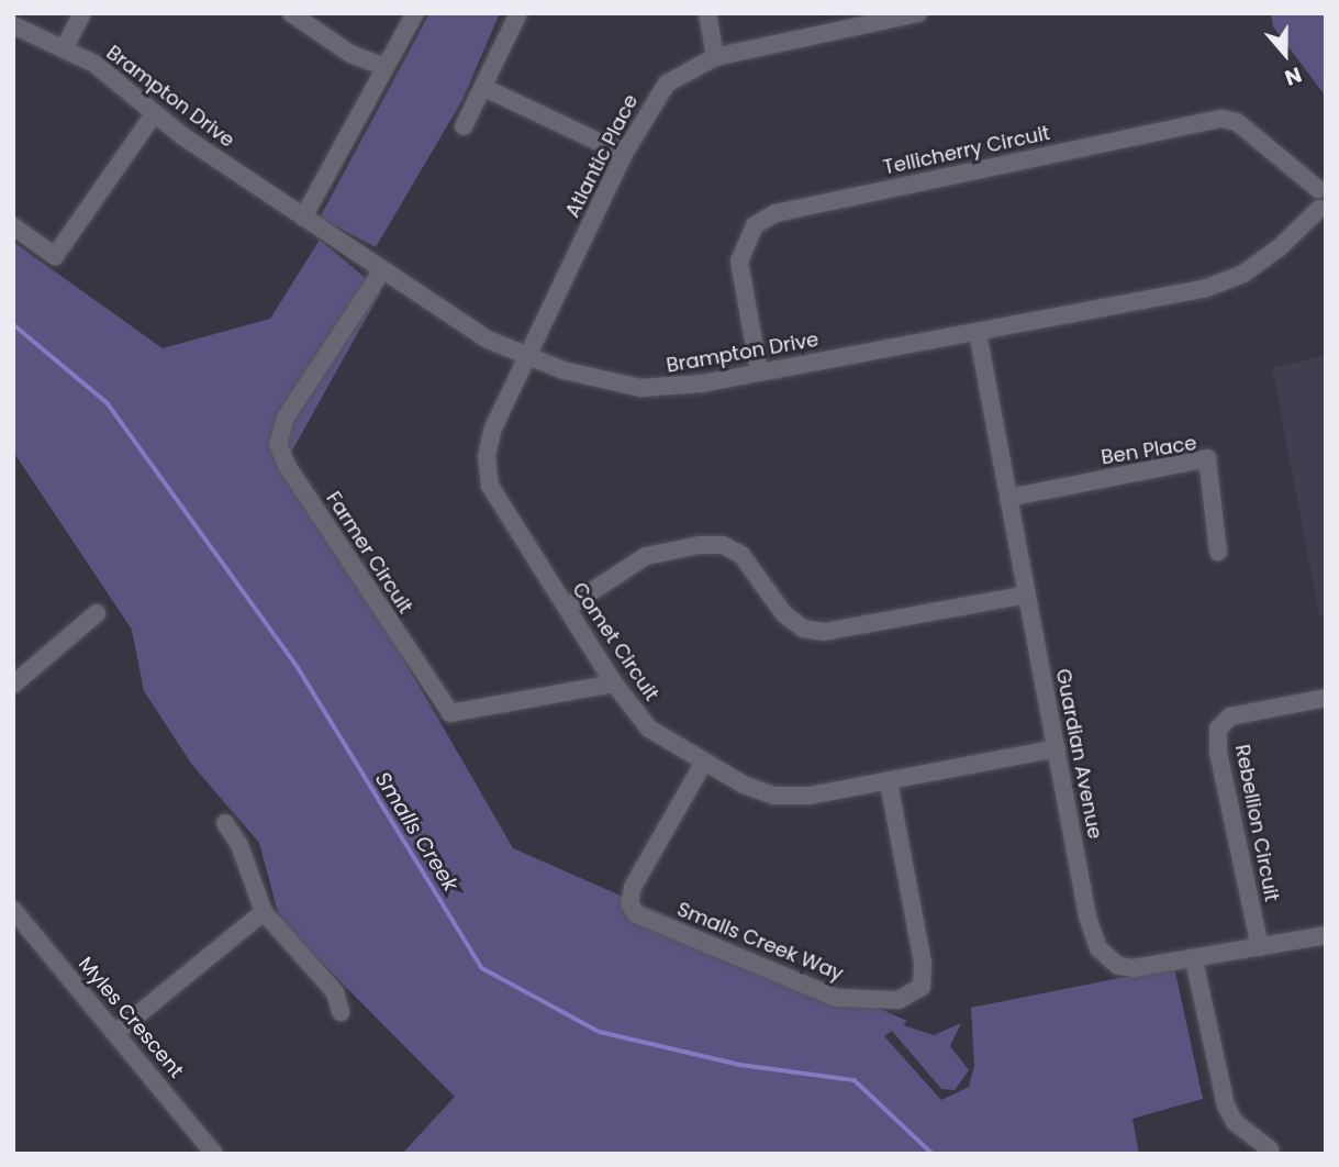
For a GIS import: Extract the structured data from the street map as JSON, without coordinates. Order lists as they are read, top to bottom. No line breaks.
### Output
{"streets":{"street":["Brampton Drive","Tellicherry Circuit","Atlantic Place","Ben Place","Farmer Circuit","Comet Circuit","Guardian Avenue","Rebellion Circuit","Smalls Creek Way","Myles Crescent"]},"crossings":[["Brampton Drive","Tellicherry Circuit"],["Brampton Drive","Atlantic Place"],["Brampton Drive","Farmer Circuit"],["Brampton Drive","Comet Circuit"],["Brampton Drive","Guardian Avenue"],["Atlantic Place","Comet Circuit"],["Ben Place","Guardian Avenue"],["Farmer Circuit","Comet Circuit"],["Comet Circuit","Guardian Avenue"],["Comet Circuit","Smalls Creek Way"],["Guardian Avenue","Rebellion Circuit"]],"water":["Smalls Creek"],"north":"bottom"}
